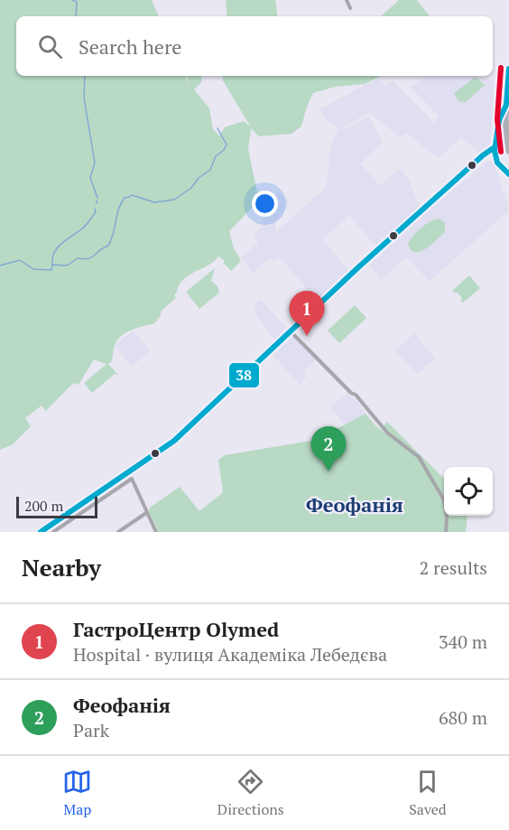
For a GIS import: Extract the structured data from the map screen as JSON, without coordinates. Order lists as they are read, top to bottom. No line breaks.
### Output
{"districts":["Феофанія"],"lines":["transit line 38"],"scale_bar":"200 m","page":{"search":"Search here","pins":["1","2"],"scale":"200 m","heading":["Nearby","2 results"],"list":[{"mark":"1","name":"ГастроЦентр Olymed","note":"Hospital · вулиця Академіка Лебедєва","value":"340 m"},{"mark":"2","name":"Феофанія","note":"Park","value":"680 m"}],"nav":["Map","Directions","Saved"]}}
